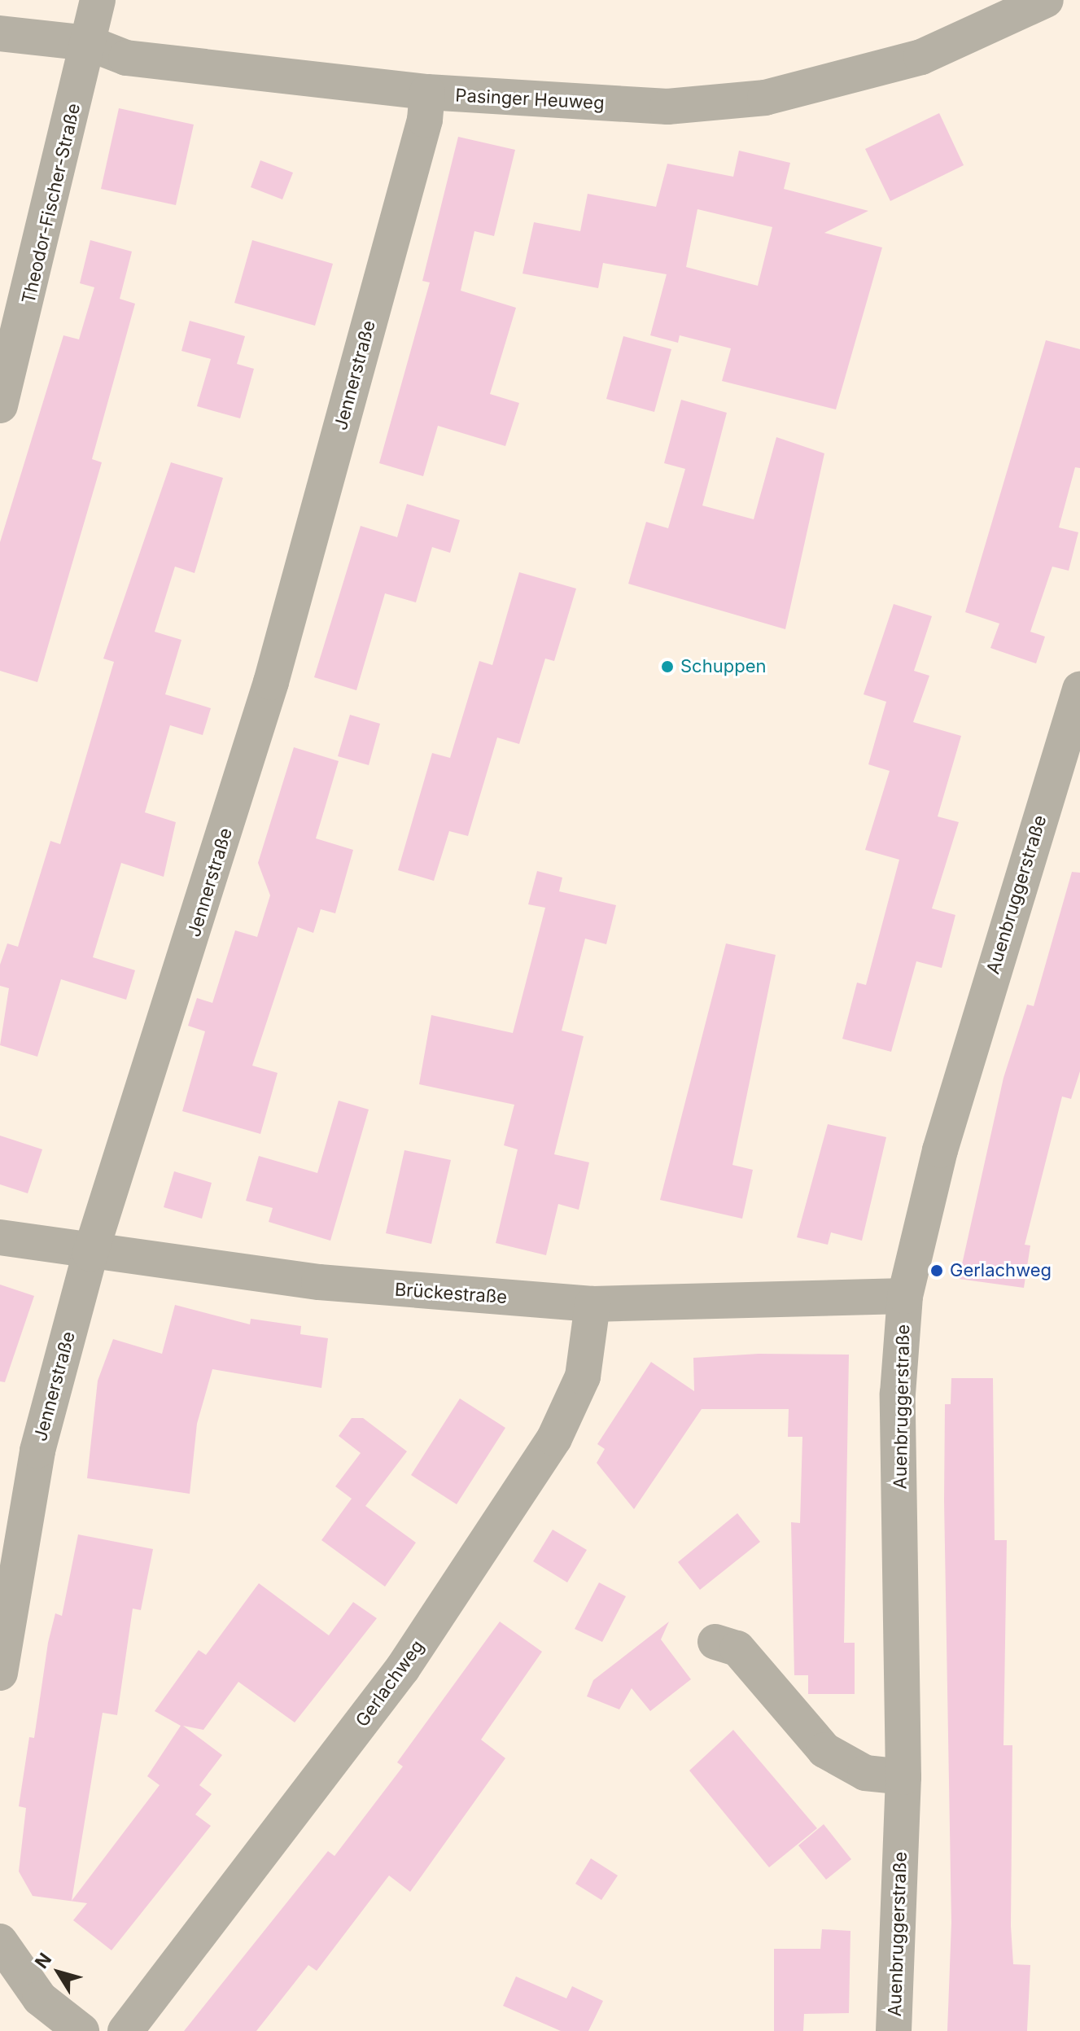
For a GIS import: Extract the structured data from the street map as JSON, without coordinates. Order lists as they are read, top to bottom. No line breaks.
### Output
{"streets":{"street":["Pasinger Heuweg","Theodor-Fischer-Straße","Jennerstraße","Auenbruggerstraße","Brückestraße","Gerlachweg"]},"crossings":[["Pasinger Heuweg","Theodor-Fischer-Straße"],["Pasinger Heuweg","Jennerstraße"],["Jennerstraße","Brückestraße"],["Auenbruggerstraße","Brückestraße"],["Brückestraße","Gerlachweg"]],"places":["Schuppen","Gerlachweg"],"north":"top left"}
